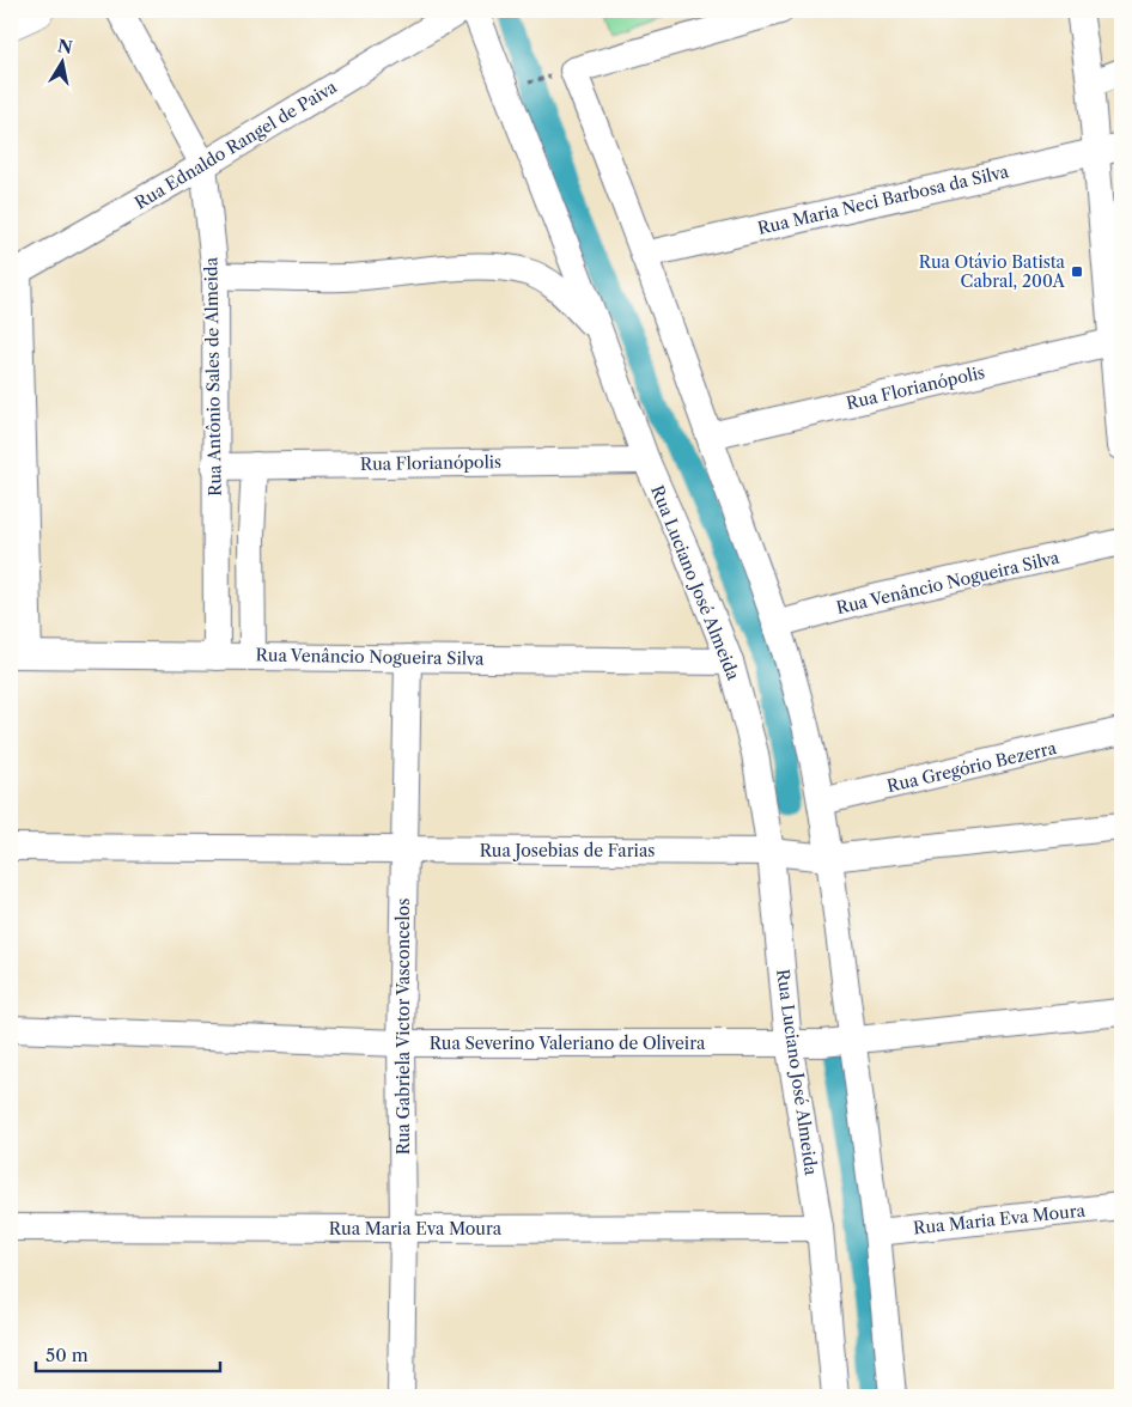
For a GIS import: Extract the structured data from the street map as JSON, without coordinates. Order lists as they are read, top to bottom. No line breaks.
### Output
{"streets":{"street":["Rua Ednaldo Rangel de Paiva","Rua Maria Neci Barbosa da Silva","Rua Antônio Sales de Almeida","Rua Florianópolis","Rua Luciano José Almeida","Rua Venâncio Nogueira Silva","Rua Gregório Bezerra","Rua Josebias de Farias","Rua Gabriela Victor Vasconcelos","Rua Severino Valeriano de Oliveira","Rua Maria Eva Moura"]},"crossings":[["Rua Ednaldo Rangel de Paiva","Rua Antônio Sales de Almeida"],["Rua Antônio Sales de Almeida","Rua Florianópolis"],["Rua Antônio Sales de Almeida","Rua Venâncio Nogueira Silva"],["Rua Florianópolis","Rua Luciano José Almeida"],["Rua Luciano José Almeida","Rua Venâncio Nogueira Silva"],["Rua Luciano José Almeida","Rua Josebias de Farias"],["Rua Luciano José Almeida","Rua Severino Valeriano de Oliveira"],["Rua Luciano José Almeida","Rua Maria Eva Moura"],["Rua Venâncio Nogueira Silva","Rua Gabriela Victor Vasconcelos"],["Rua Josebias de Farias","Rua Gabriela Victor Vasconcelos"],["Rua Gabriela Victor Vasconcelos","Rua Severino Valeriano de Oliveira"],["Rua Gabriela Victor Vasconcelos","Rua Maria Eva Moura"]],"places":{"transit":["Rua Otávio Batista Cabral, 200A"]},"scale_bar":"50 m","north":"top"}
